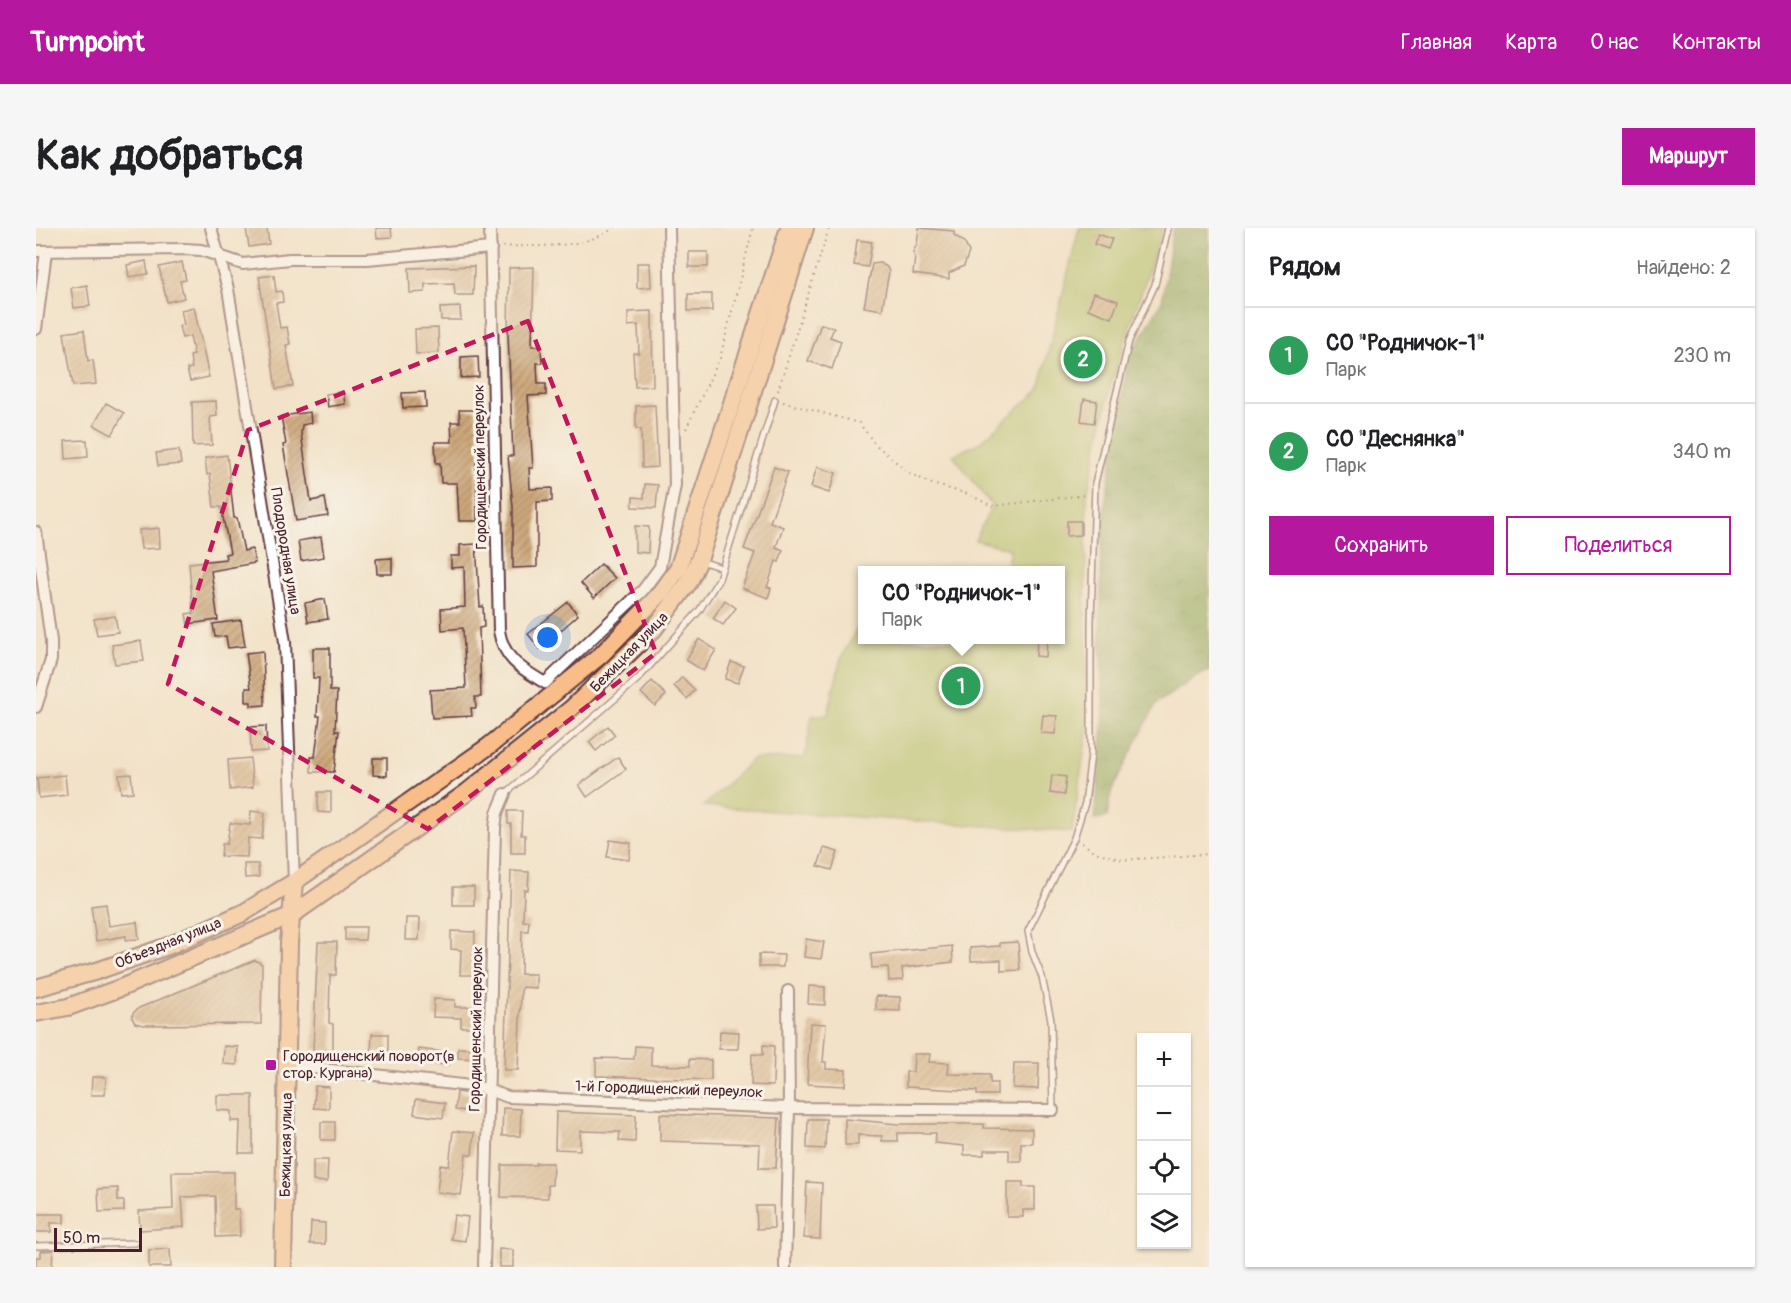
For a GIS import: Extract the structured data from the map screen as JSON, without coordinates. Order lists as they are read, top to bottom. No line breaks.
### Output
{"streets":{"main road":["Бежицкая улица","Объездная улица"],"street":["Городищенский переулок","Плодородная улица","1-й Городищенский переулок"]},"crossings":[["Городищенский переулок","1-й Городищенский переулок"],["Плодородная улица","Бежицкая улица"],["Плодородная улица","Объездная улица"],["Бежицкая улица","Объездная улица"],["Бежицкая улица","1-й Городищенский переулок"]],"places":{"transit":["Городищенский поворот(в стор. Кургана)"]},"scale_bar":"50 m","page":{"header":"Turnpoint","nav":["Главная","Карта","О нас","Контакты"],"buttons":["Маршрут",["Сохранить","Поделиться"]],"title":"Как добраться","heading":["Рядом","Найдено: 2"],"list":[{"mark":"1","name":"СО \"Родничок-1\"","note":"Парк","value":"230 m"},{"mark":"2","name":"СО \"Деснянка\"","note":"Парк","value":"340 m"}],"pins":["2","1"],"popup":["СО \"Родничок-1\"","Парк"],"map_buttons":["+","−"],"scale":"50 m"}}
